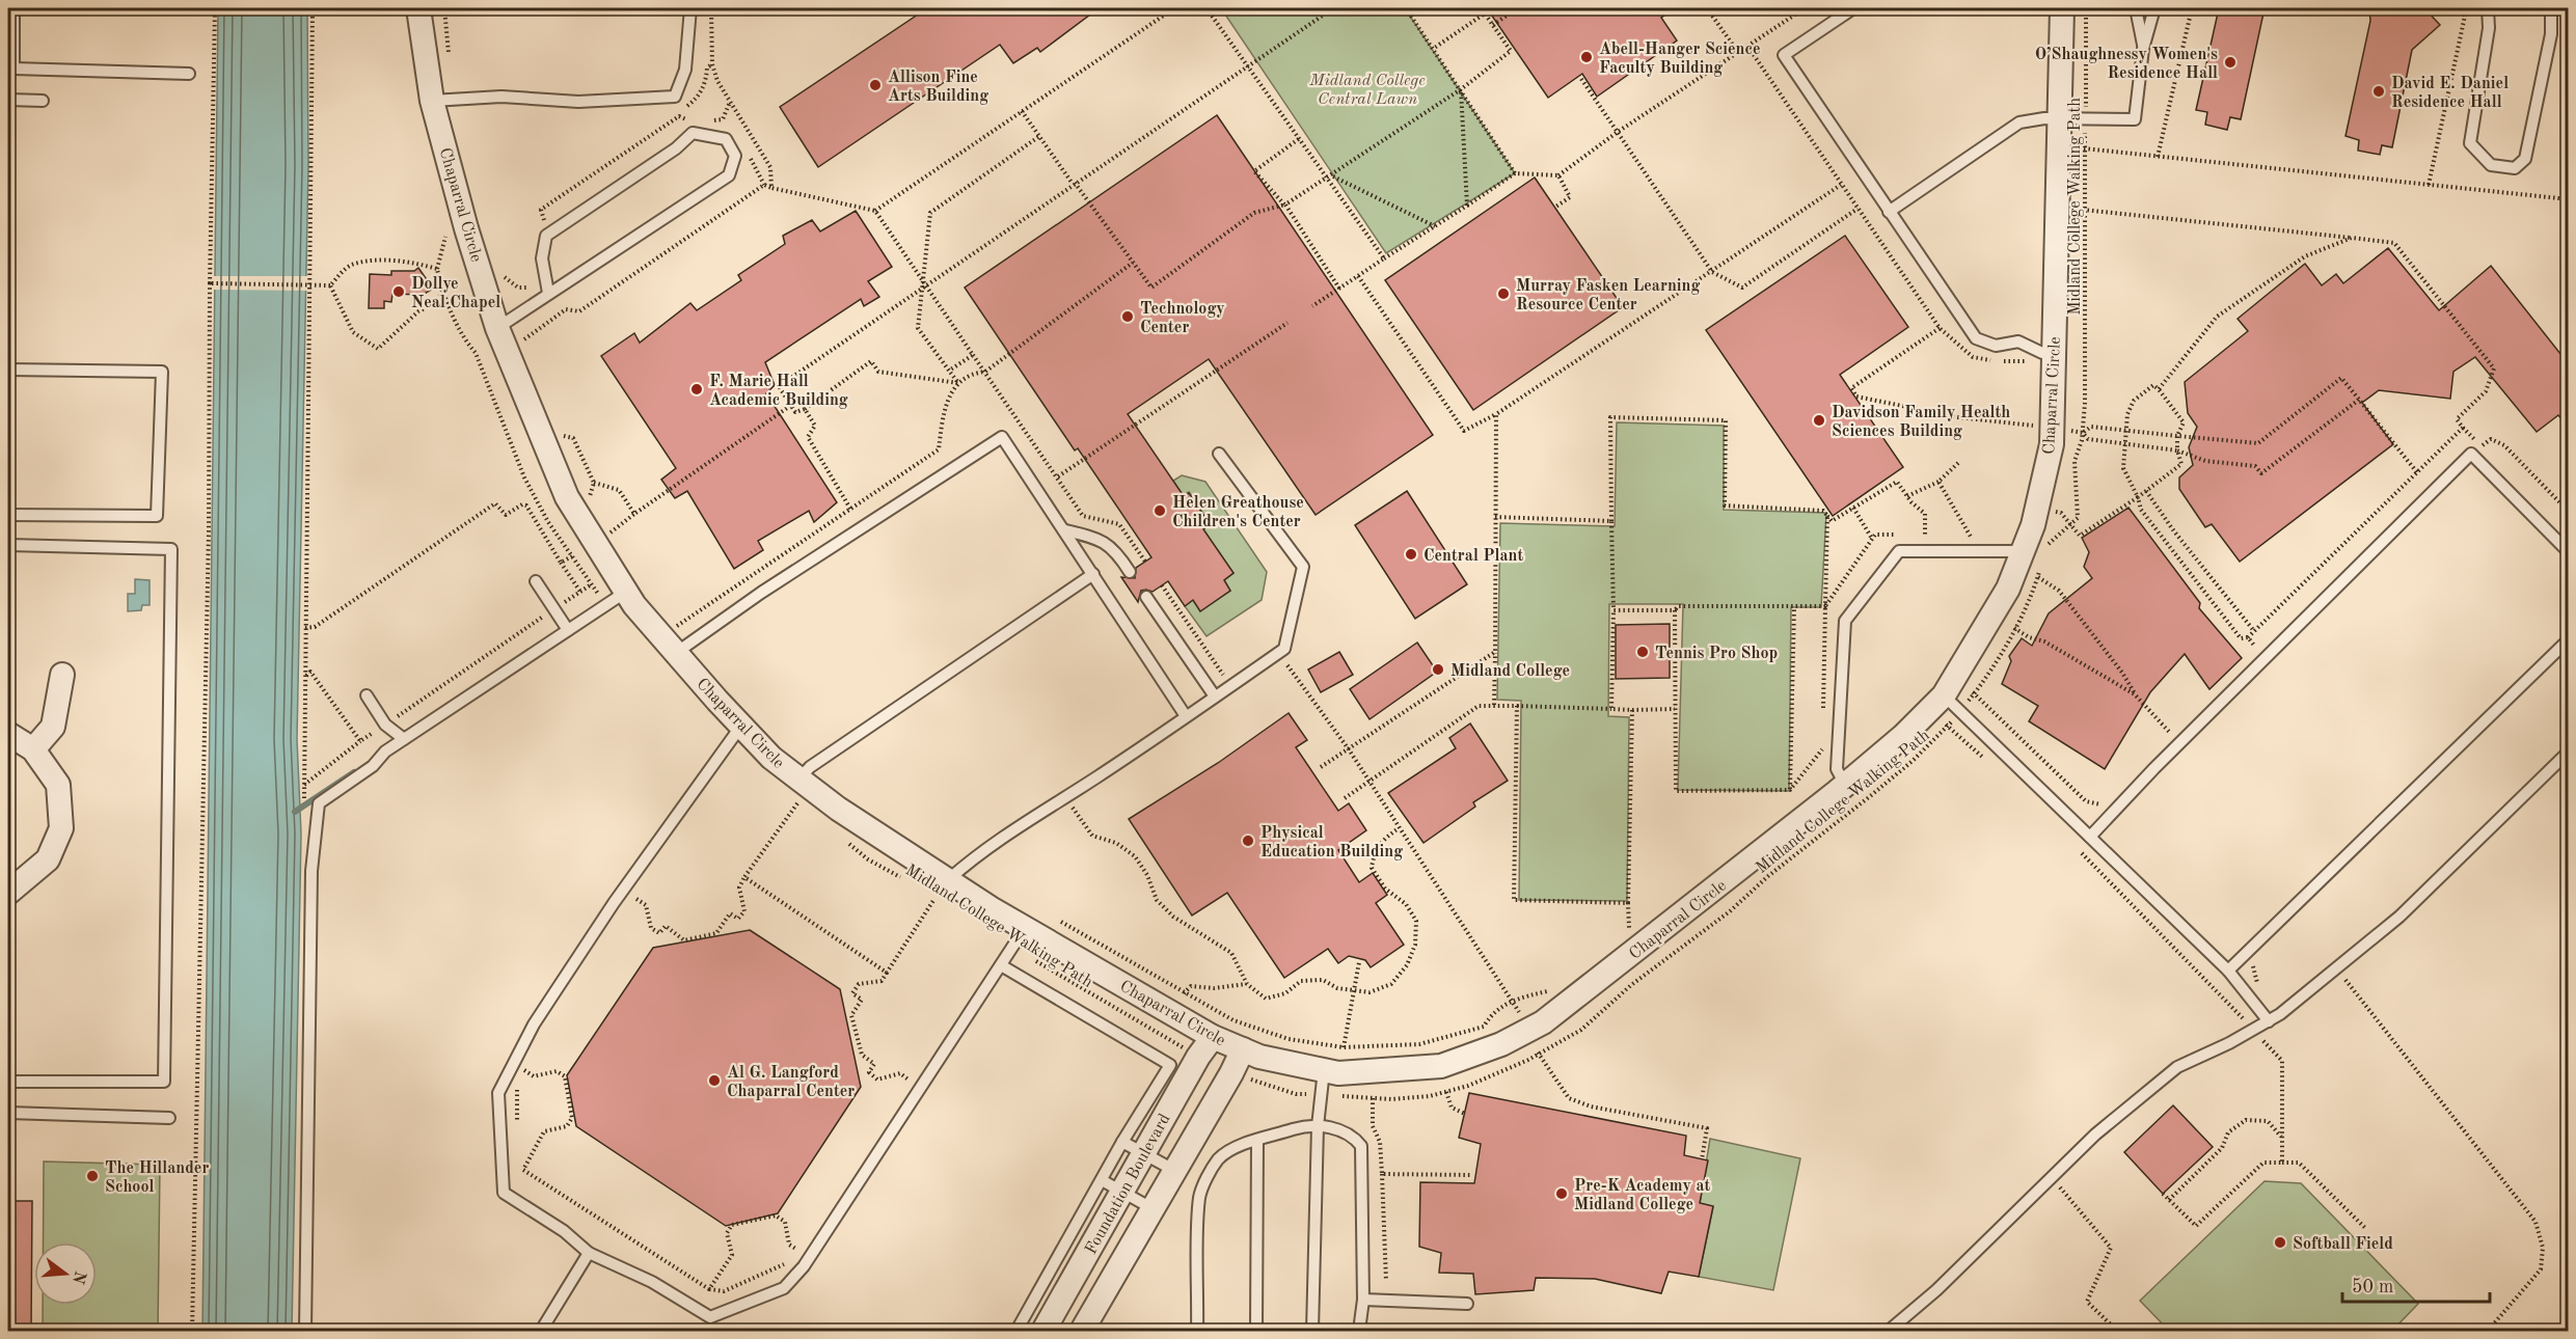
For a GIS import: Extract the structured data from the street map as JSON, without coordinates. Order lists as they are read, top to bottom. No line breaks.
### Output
{"streets":{"street":["Chaparral Circle","Foundation Boulevard"],"path":["Midland College Walking Path"]},"crossings":[["Chaparral Circle","Midland College Walking Path"],["Chaparral Circle","Foundation Boulevard"],["Midland College Walking Path","Foundation Boulevard"]],"parks":["Midland College Central Lawn"],"places":["Abell-Hanger Science Faculty Building","O’Shaughnessy Women's Residence Hall","Allison Fine Arts Building","David E. Daniel Residence Hall","Dollye Neal Chapel","Murray Fasken Learning Resource Center","Technology Center","F. Marie Hall Academic Building","Davidson Family Health Sciences Building","Helen Greathouse Children's Center","Central Plant","Tennis Pro Shop","Midland College","Physical Education Building","Al G. Langford Chaparral Center","The Hillander School","Pre-K Academy at Midland College","Softball Field"],"scale_bar":"50 m","north":"right"}
